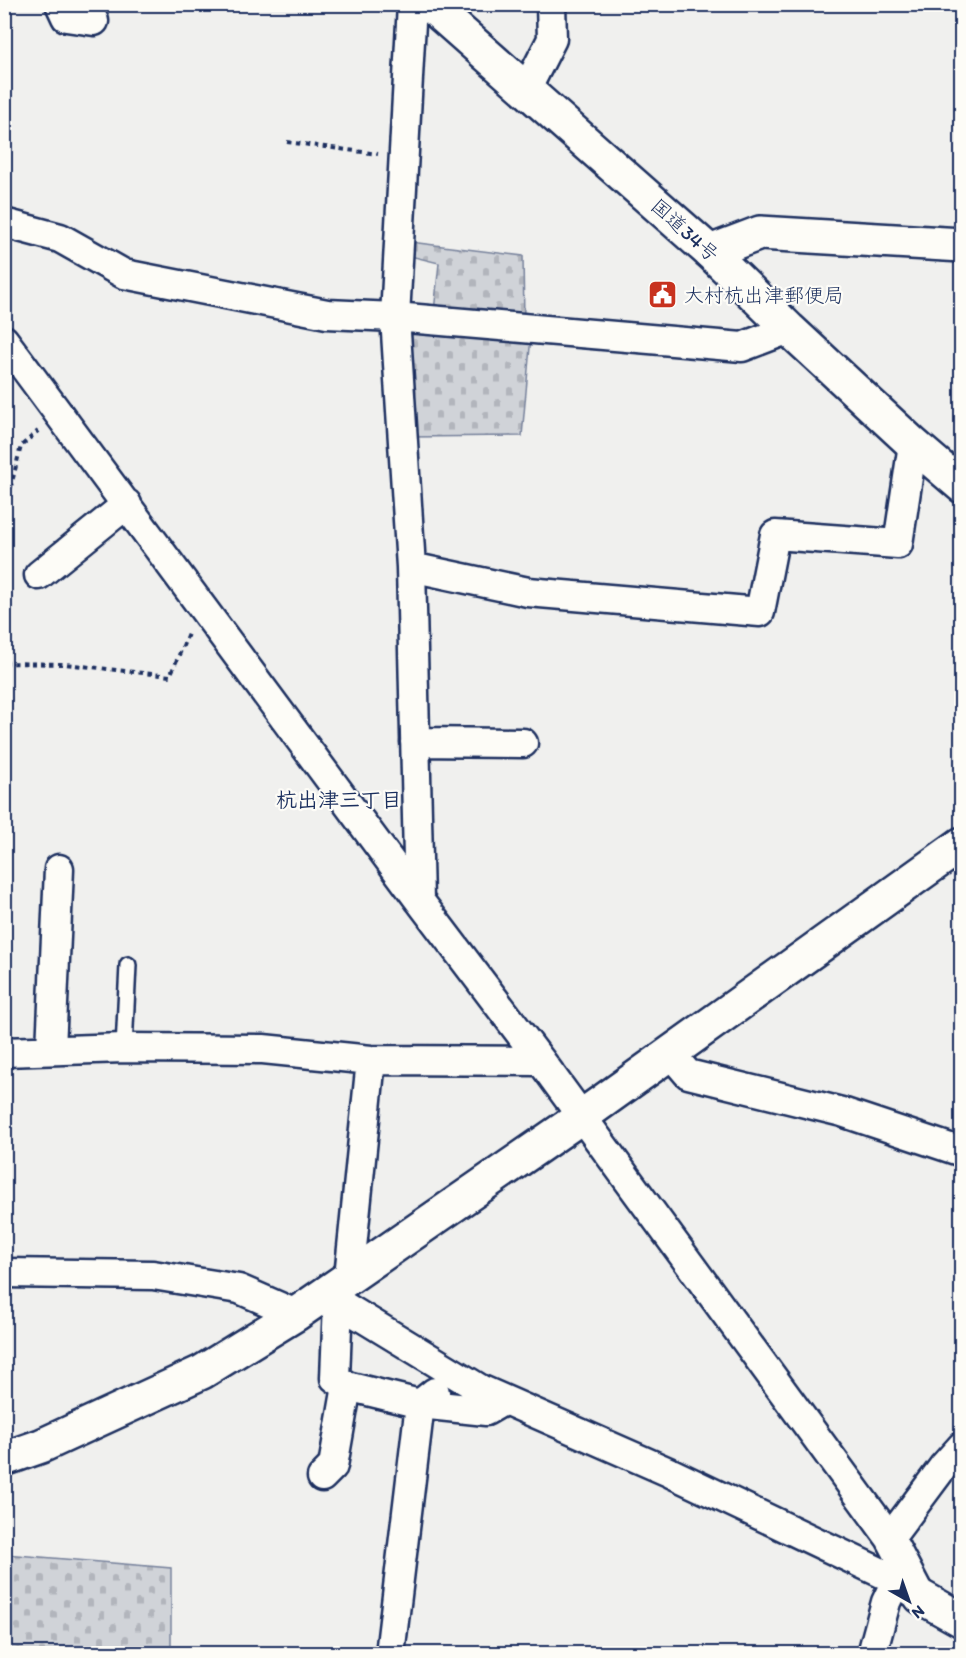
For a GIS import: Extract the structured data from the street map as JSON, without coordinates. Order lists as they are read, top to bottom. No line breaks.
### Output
{"streets":{"main road":["国道34号"]},"districts":["杭出津三丁目"],"places":{"public building":["大村杭出津郵便局"]},"north":"bottom right"}
